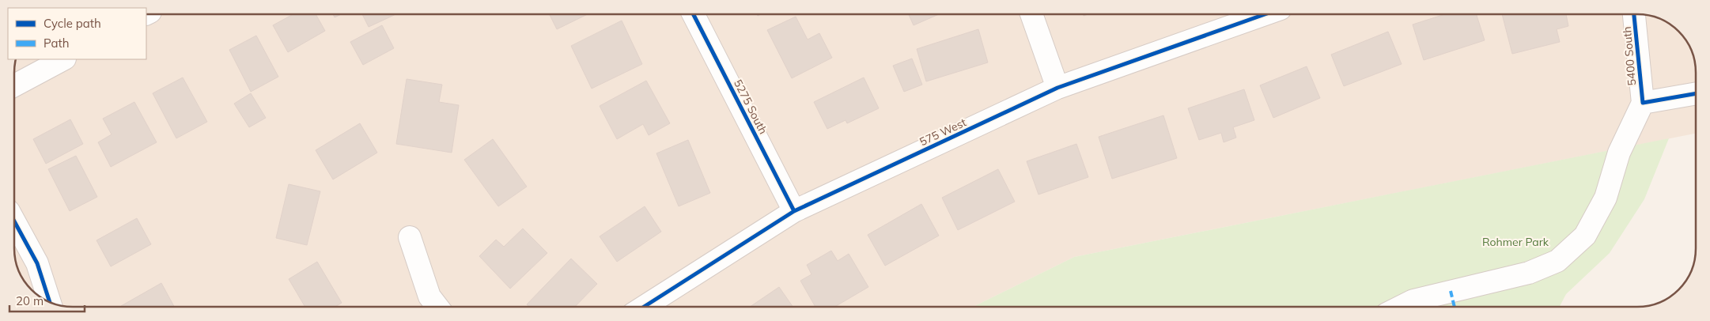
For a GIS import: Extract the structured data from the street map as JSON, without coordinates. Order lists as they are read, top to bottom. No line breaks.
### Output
{"streets":{"street":["5400 South","5275 South","575 West"]},"crossings":[["5275 South","575 West"]],"parks":["Rohmer Park"],"legend":["Cycle path","Path"],"scale_bar":"20 m"}
